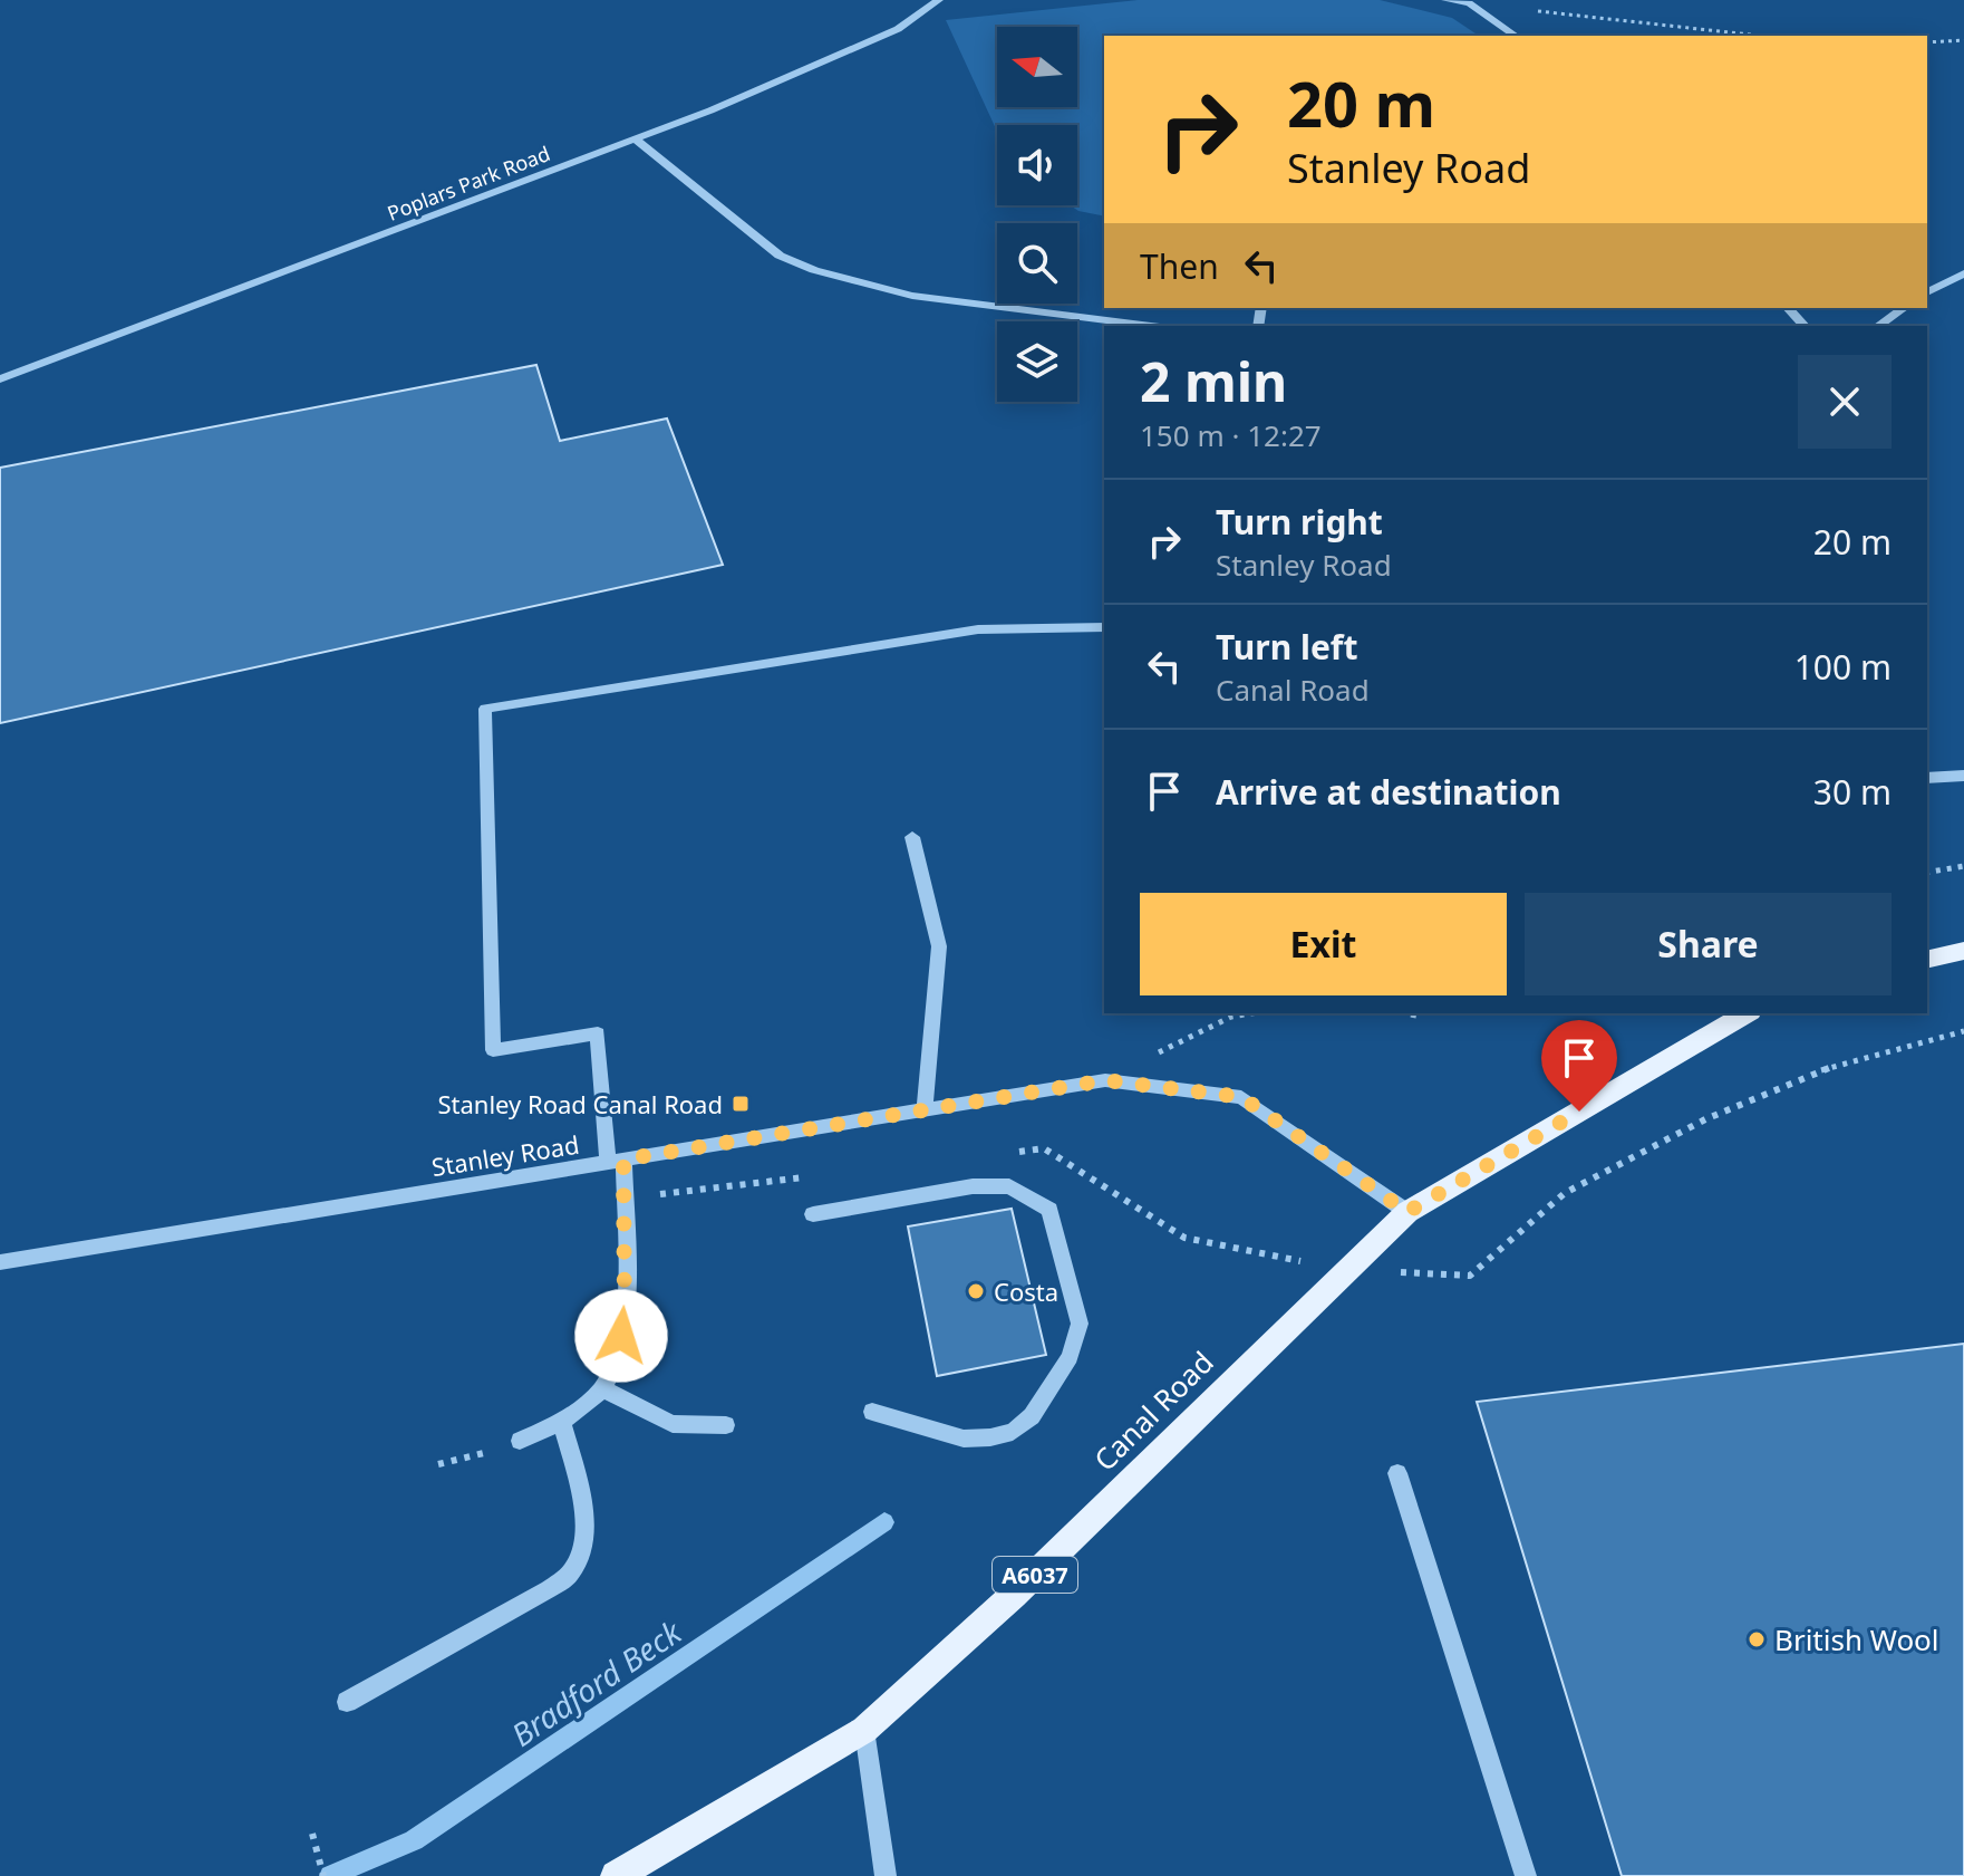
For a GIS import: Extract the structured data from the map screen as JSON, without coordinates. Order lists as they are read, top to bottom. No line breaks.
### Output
{"streets":{"main road":["Canal Road","A6037"],"street":["Poplars Park Road","Stanley Road"]},"crossings":[["Stanley Road","Canal Road"]],"water":["Bradford Beck"],"places":{"transit":["Stanley Road Canal Road"],"other":["Costa","British Wool"]},"north":"left","page":{"turn":["20 m","Stanley Road"],"then":"Then","heading":["2 min","150 m · 12:27"],"list":[{"name":"Turn right","note":"Stanley Road","value":"20 m"},{"name":"Turn left","note":"Canal Road","value":"100 m"},{"name":"Arrive at destination","value":"30 m"}],"buttons":["Exit","Share"]}}
